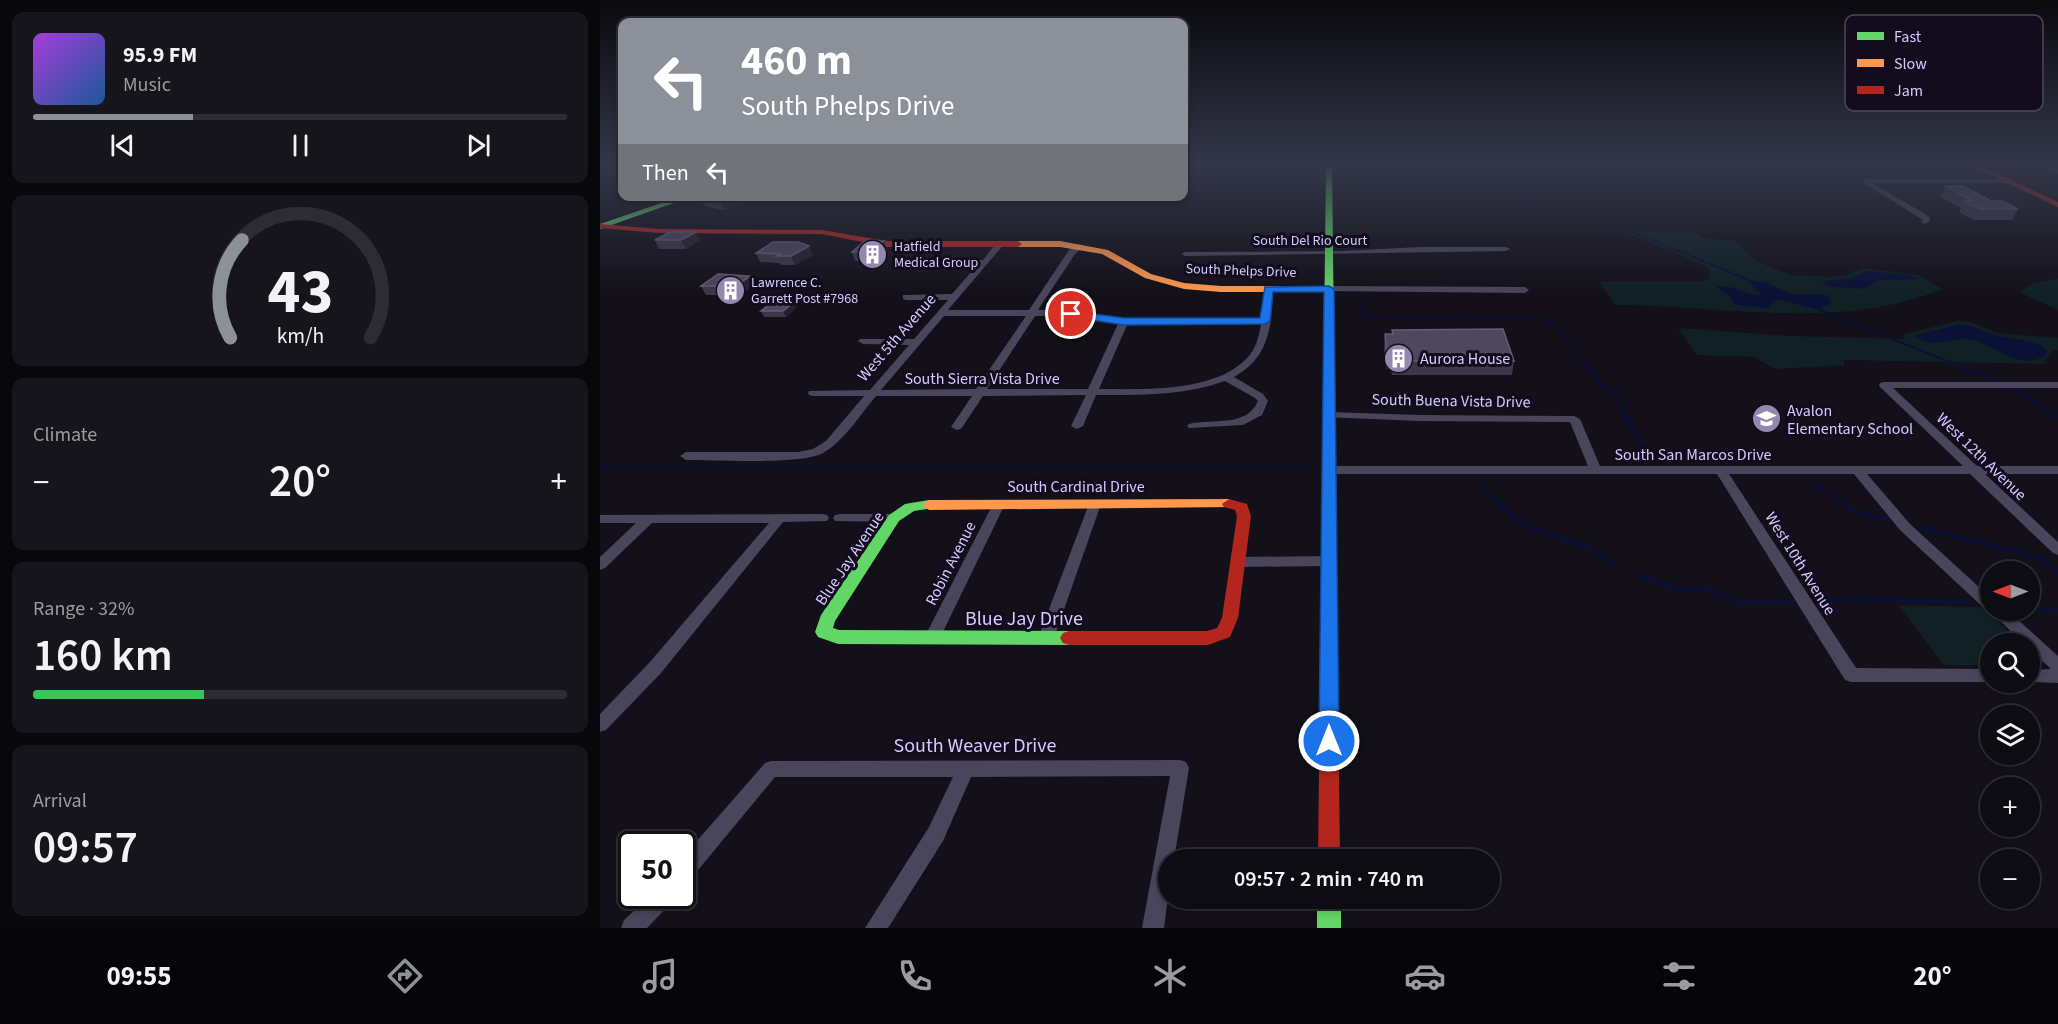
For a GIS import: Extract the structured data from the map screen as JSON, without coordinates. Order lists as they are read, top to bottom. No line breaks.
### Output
{"streets":{"street":["South Del Rio Court","South Phelps Drive","West 5th Avenue","South Sierra Vista Drive","South Buena Vista Drive","South San Marcos Drive","West 12th Avenue","South Cardinal Drive","Blue Jay Avenue","Robin Avenue","West 10th Avenue","Blue Jay Drive","South Weaver Drive"]},"crossings":[["South Phelps Drive","West 5th Avenue"],["South Phelps Drive","South Sierra Vista Drive"],["West 5th Avenue","South Sierra Vista Drive"],["South Buena Vista Drive","South San Marcos Drive"],["South San Marcos Drive","West 12th Avenue"],["South San Marcos Drive","West 10th Avenue"],["South Cardinal Drive","Blue Jay Avenue"],["South Cardinal Drive","Robin Avenue"],["South Cardinal Drive","Blue Jay Drive"],["Blue Jay Avenue","Blue Jay Drive"],["Robin Avenue","Blue Jay Drive"]],"places":{"building":["Hatfield Medical Group","Lawrence C. Garrett Post #7968","Aurora House"],"school or university":["Avalon Elementary School"]},"legend":["Fast","Slow","Jam"],"north":"left","page":{"turn":["460 m","South Phelps Drive"],"song":["95.9 FM","Music"],"then":"Then","tile":["Climate",["Range · 32%","160 km"],["Arrival","09:57"]],"heat":["−","20°","+"],"map_buttons":["+","−"],"limit":"50","trip":"09:57 · 2 min · 740 m","tabs":["09:55","20°"],"gauge":["43","km/h"]}}
